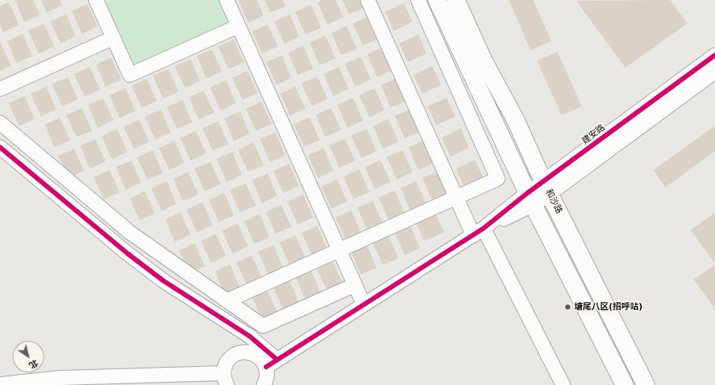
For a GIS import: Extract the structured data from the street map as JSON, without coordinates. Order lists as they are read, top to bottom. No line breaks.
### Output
{"streets":{"main road":["和沙路"],"street":["建安路"]},"crossings":[["建安路","和沙路"]],"places":["塘尾八区(招呼站)"],"north":"bottom right"}
